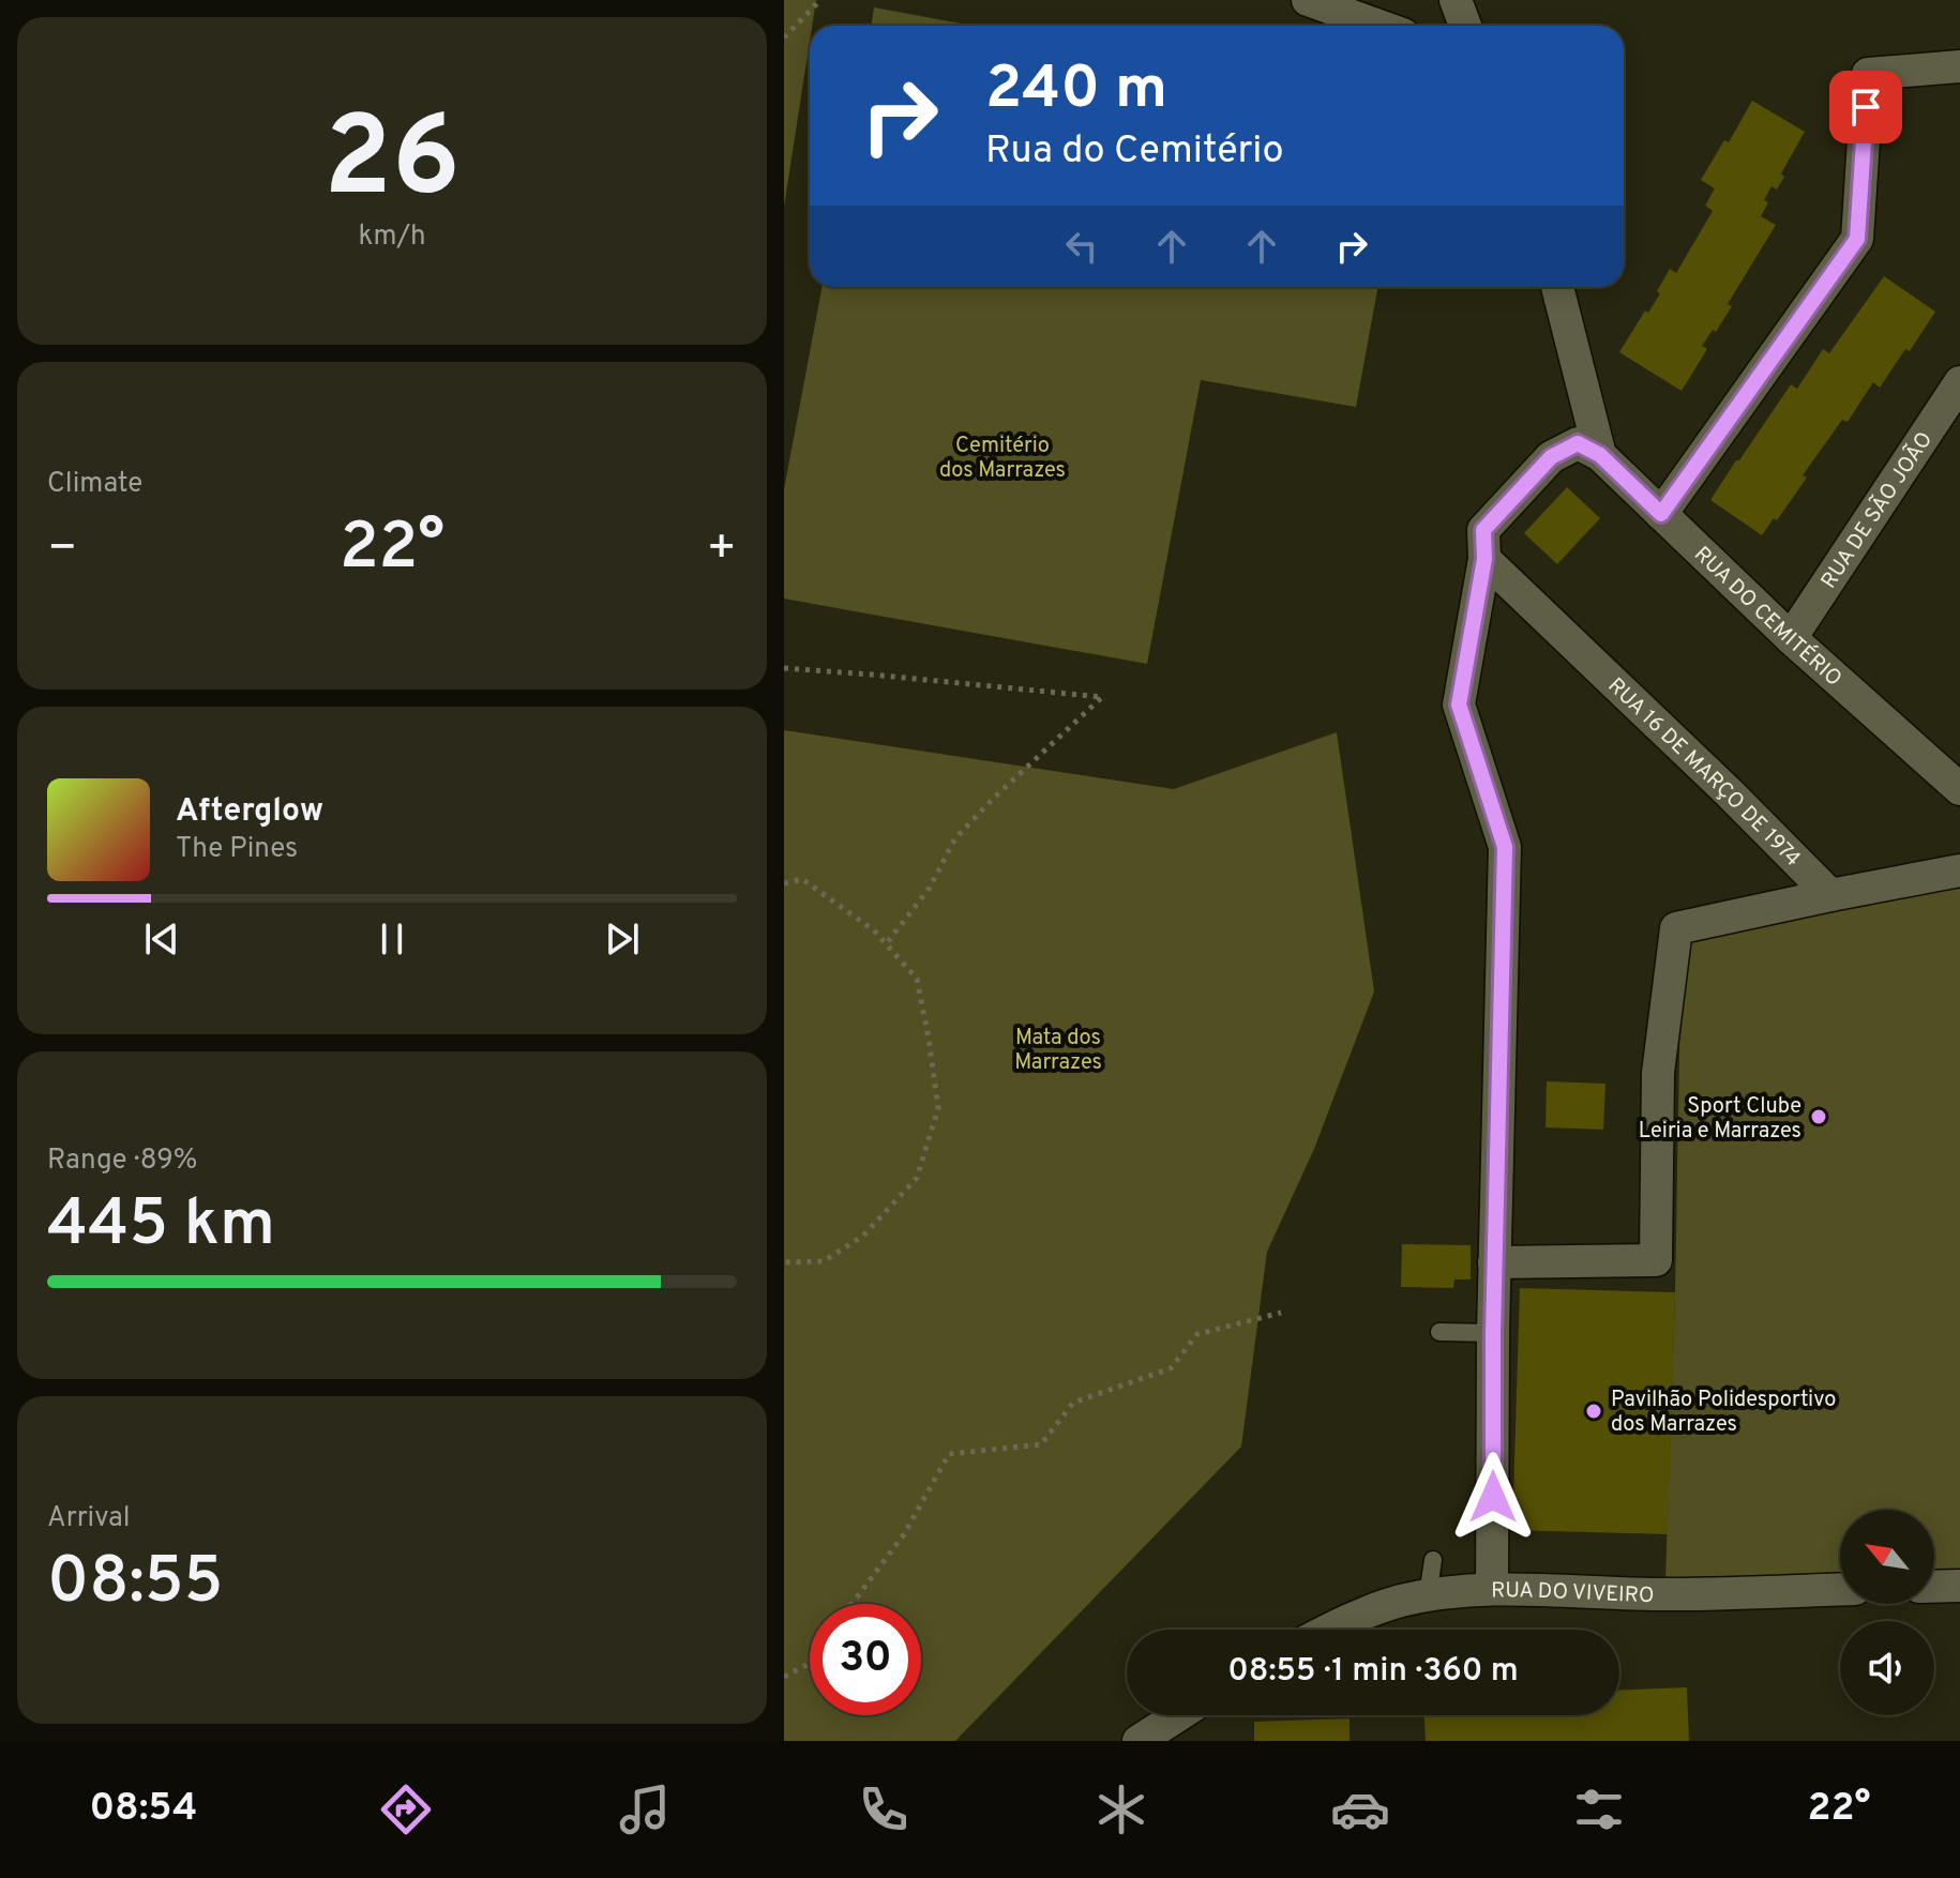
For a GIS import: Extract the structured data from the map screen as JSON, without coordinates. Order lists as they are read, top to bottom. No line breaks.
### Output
{"streets":{"street":["RUA DE SÃO JOÃO","RUA DO CEMITÉRIO","RUA 16 DE MARÇO DE 1974","RUA DO VIVEIRO"]},"crossings":[["RUA DE SÃO JOÃO","RUA DO CEMITÉRIO"]],"parks":["Cemitério dos Marrazes","Mata dos Marrazes"],"places":["Sport Clube Leiria e Marrazes","Pavilhão Polidesportivo dos Marrazes"],"north":"top left","page":{"tile":[["26","km/h"],"Climate",["Range · 89%","445 km"],["Arrival","08:55"]],"turn":["240 m","Rua do Cemitério"],"heat":["−","22°","+"],"song":["Afterglow","The Pines"],"limit":"30","trip":"08:55 · 1 min · 360 m","tabs":["08:54","22°"]}}
